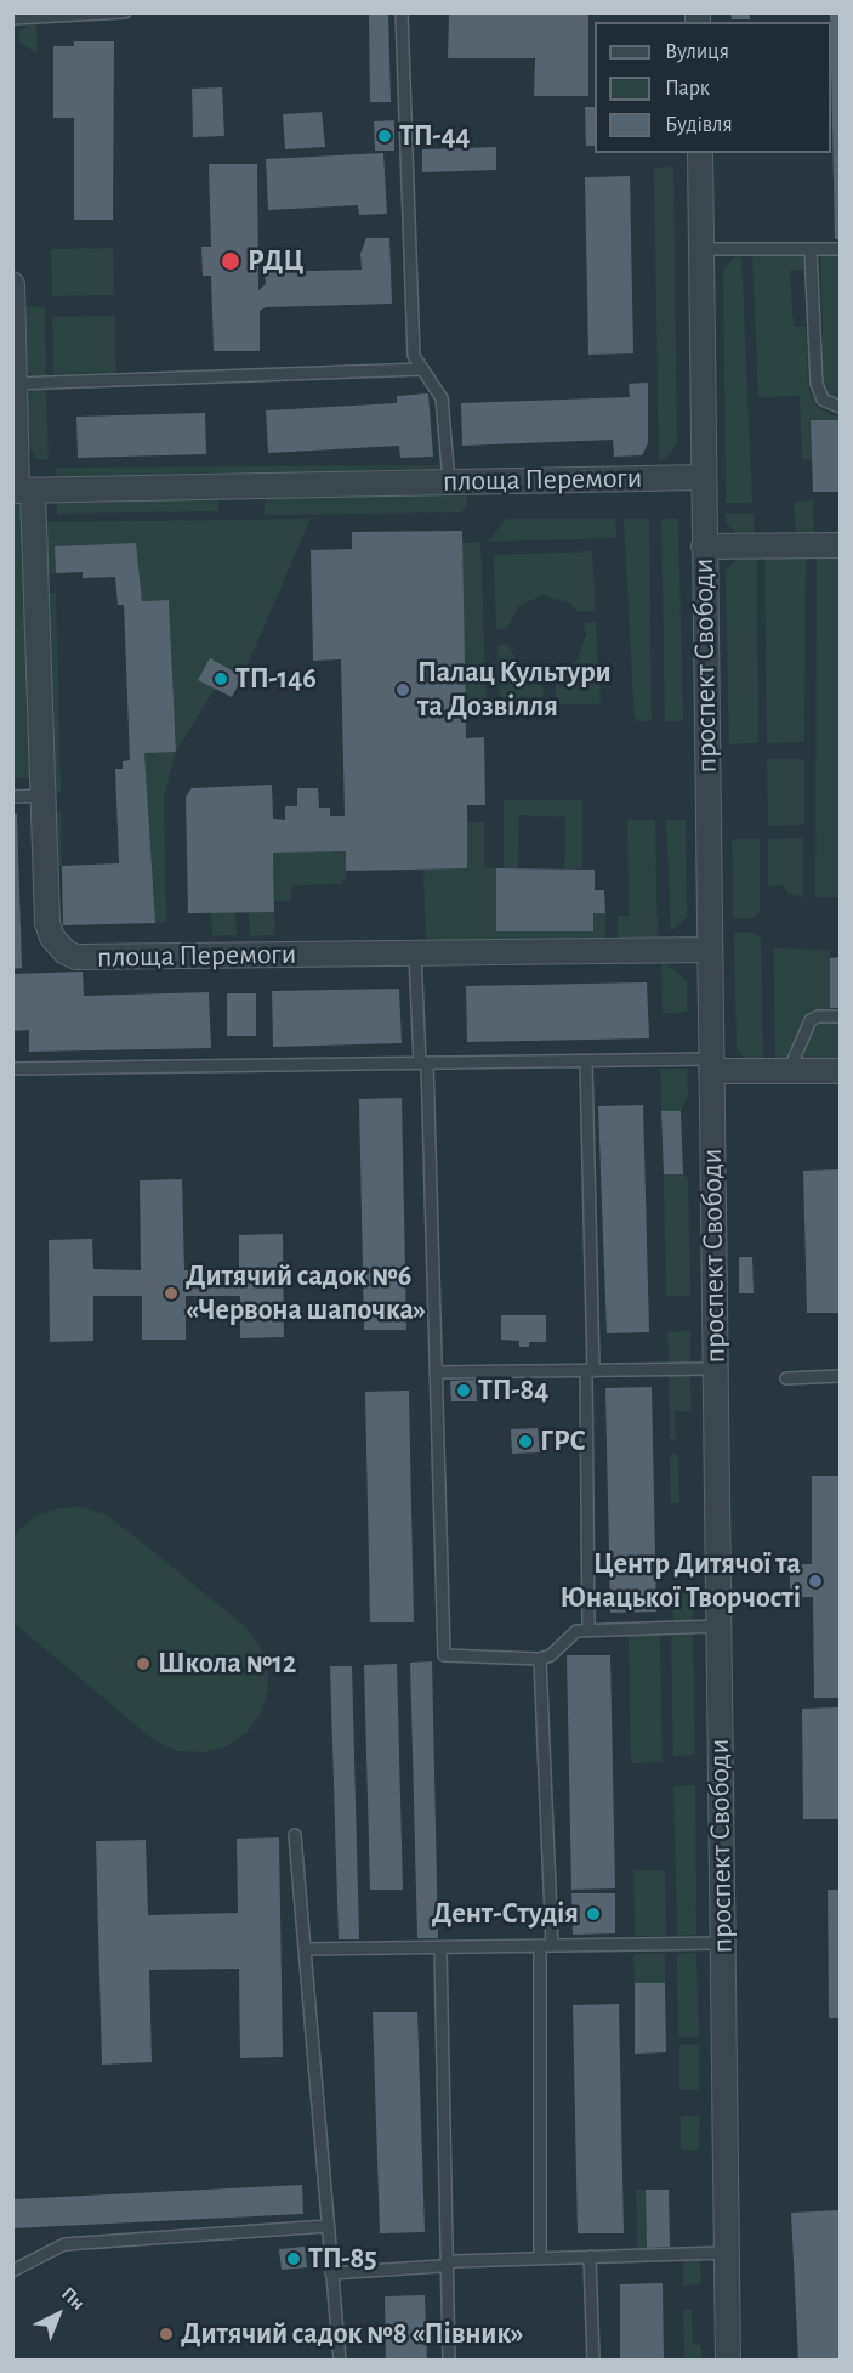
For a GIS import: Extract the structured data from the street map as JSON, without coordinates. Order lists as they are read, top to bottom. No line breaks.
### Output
{"streets":{"street":["площа Перемоги","проспект Свободи"]},"crossings":[["площа Перемоги","проспект Свободи"]],"places":["ТП-44","РДЦ","ТП-146","Палац Культури та Дозвілля","Дитячий садок №6 «Червона шапочка»","ТП-84","ГРС","Центр Дитячої та Юнацької Творчості","Школа №12","Дент-Студія","ТП-85","Дитячий садок №8 «Півник»"],"legend":["Вулиця","Парк","Будівля"],"north":"top right"}
